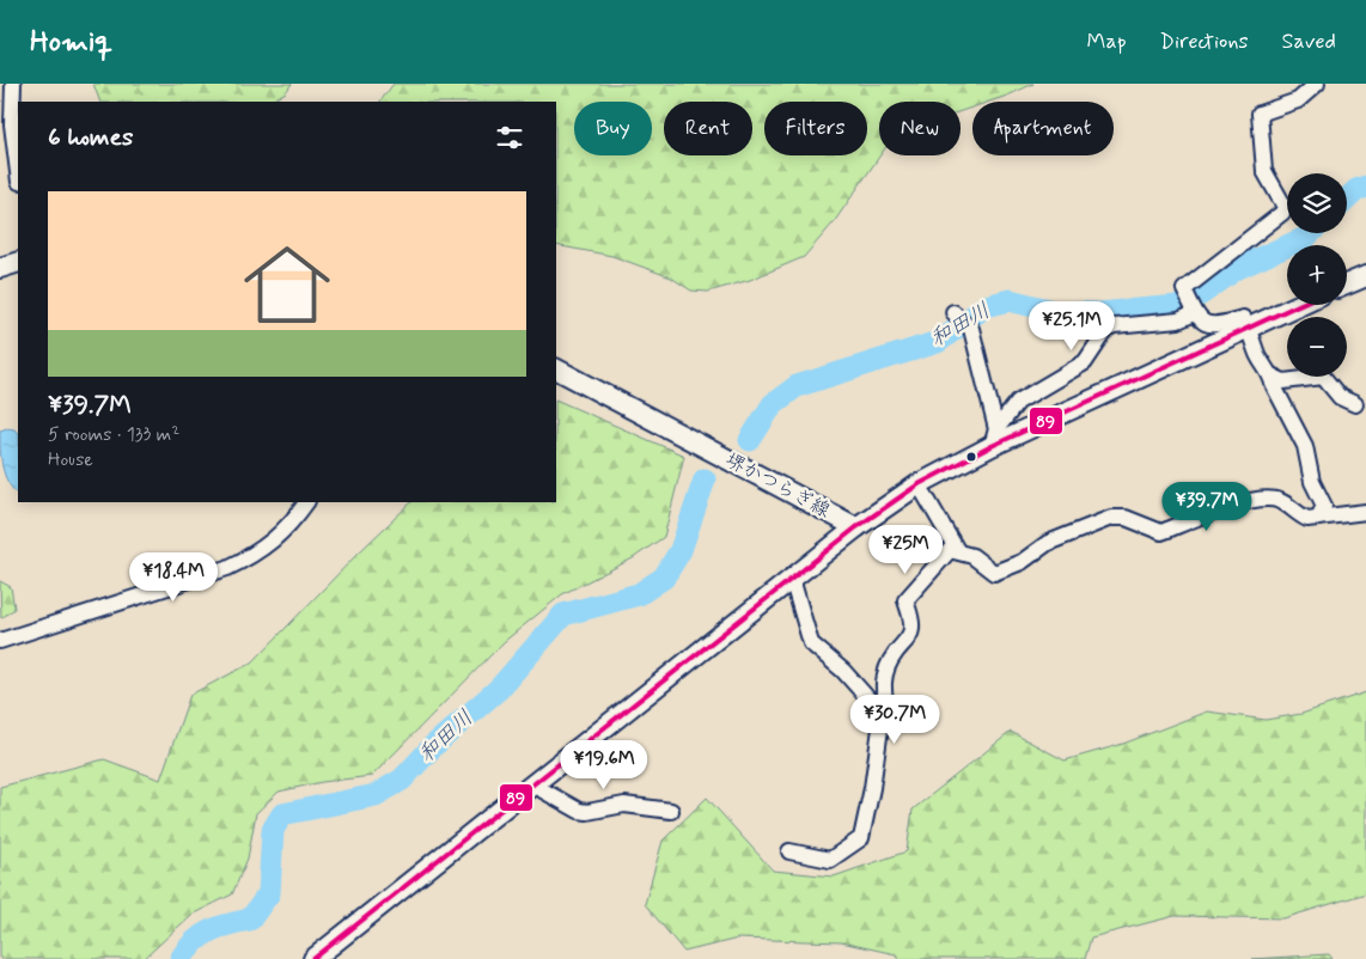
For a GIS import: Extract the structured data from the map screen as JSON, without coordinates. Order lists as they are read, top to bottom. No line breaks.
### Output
{"streets":{"main road":["堺かつらぎ線"]},"water":["和田川"],"lines":["transit line 89"],"page":{"header":"Homiq","nav":["Map","Directions","Saved"],"chip":["Buy","Rent","Filters","New","Apartment"],"heading":"6 homes","map_buttons":["+","−"],"list":[{"name":"¥39.7M","note":"5 rooms · 133 m² · House"}],"price":["¥25.1M","¥39.7M","¥25M","¥18.4M","¥30.7M","¥19.6M"]}}
